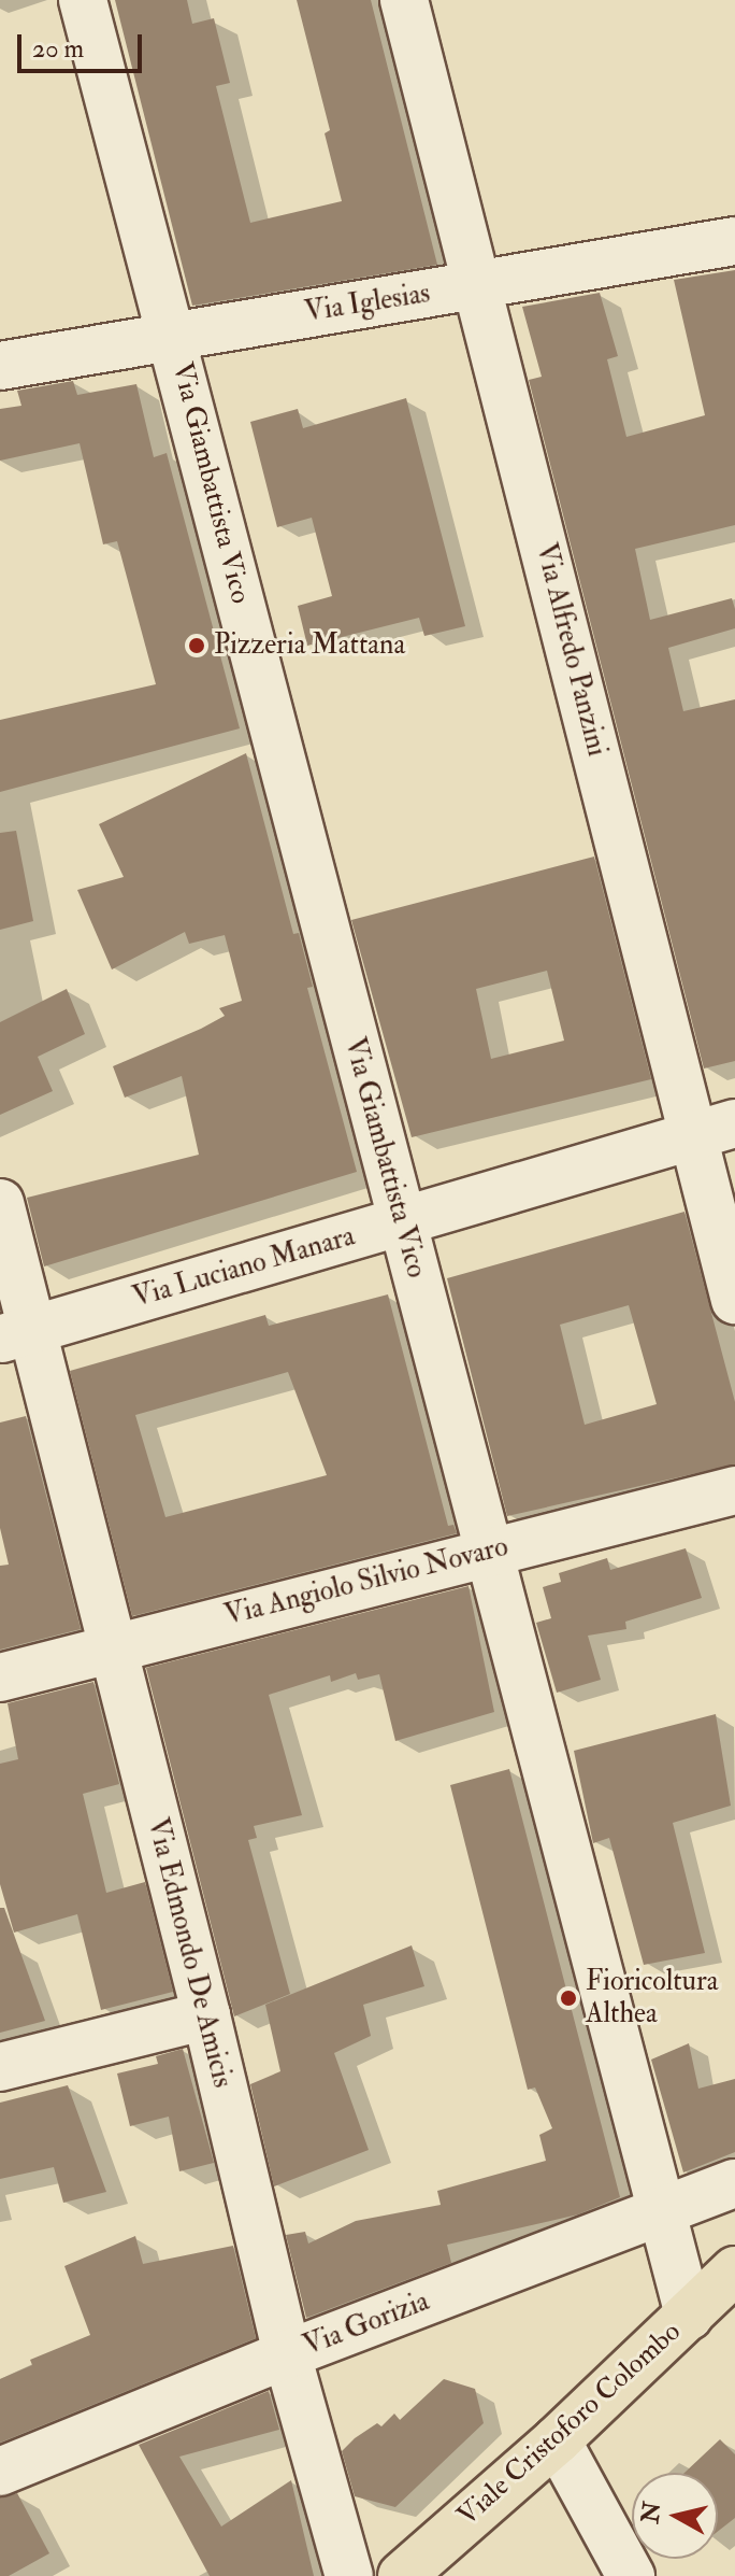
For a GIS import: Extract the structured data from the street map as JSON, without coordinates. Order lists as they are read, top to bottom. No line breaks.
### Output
{"streets":{"main road":["Viale Cristoforo Colombo"],"street":["Via Iglesias","Via Giambattista Vico","Via Alfredo Panzini","Via Luciano Manara","Via Angiolo Silvio Novaro","Via Edmondo De Amicis","Via Gorizia"]},"crossings":[["Via Iglesias","Via Giambattista Vico"],["Via Iglesias","Via Alfredo Panzini"],["Via Giambattista Vico","Via Luciano Manara"],["Via Giambattista Vico","Via Angiolo Silvio Novaro"],["Via Giambattista Vico","Via Gorizia"],["Via Giambattista Vico","Viale Cristoforo Colombo"],["Via Alfredo Panzini","Via Luciano Manara"],["Via Luciano Manara","Via Edmondo De Amicis"],["Via Angiolo Silvio Novaro","Via Edmondo De Amicis"],["Via Edmondo De Amicis","Via Gorizia"]],"places":["Pizzeria Mattana","Fioricoltura Althea"],"scale_bar":"20 m","north":"left"}
